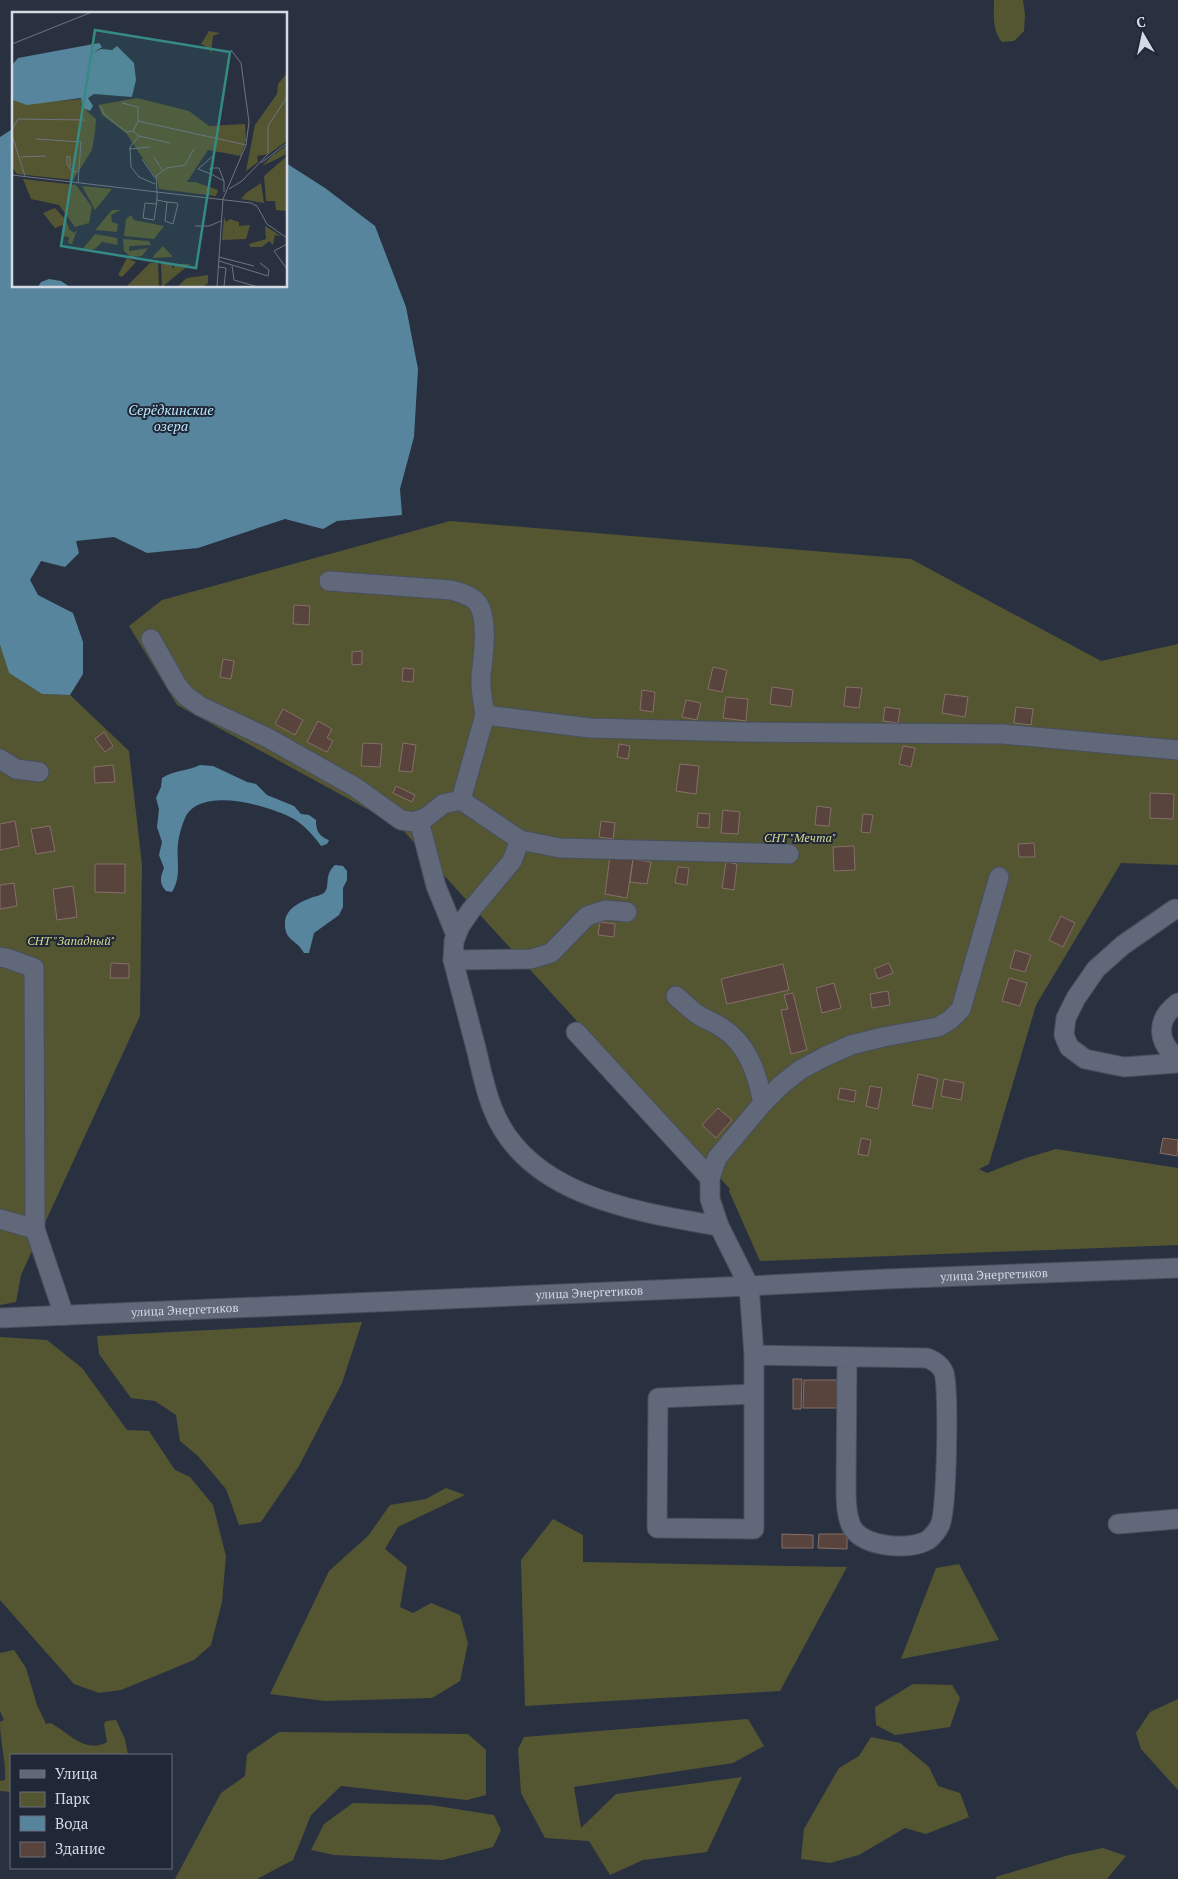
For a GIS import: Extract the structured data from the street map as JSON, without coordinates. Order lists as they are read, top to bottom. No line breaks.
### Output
{"streets":{"street":["улица Энергетиков"]},"water":["Серёдкинские озера"],"parks":["СНТ \"Мечта\"","СНТ \"Западный\""],"legend":["Улица","Парк","Вода","Здание"],"north":"top"}
